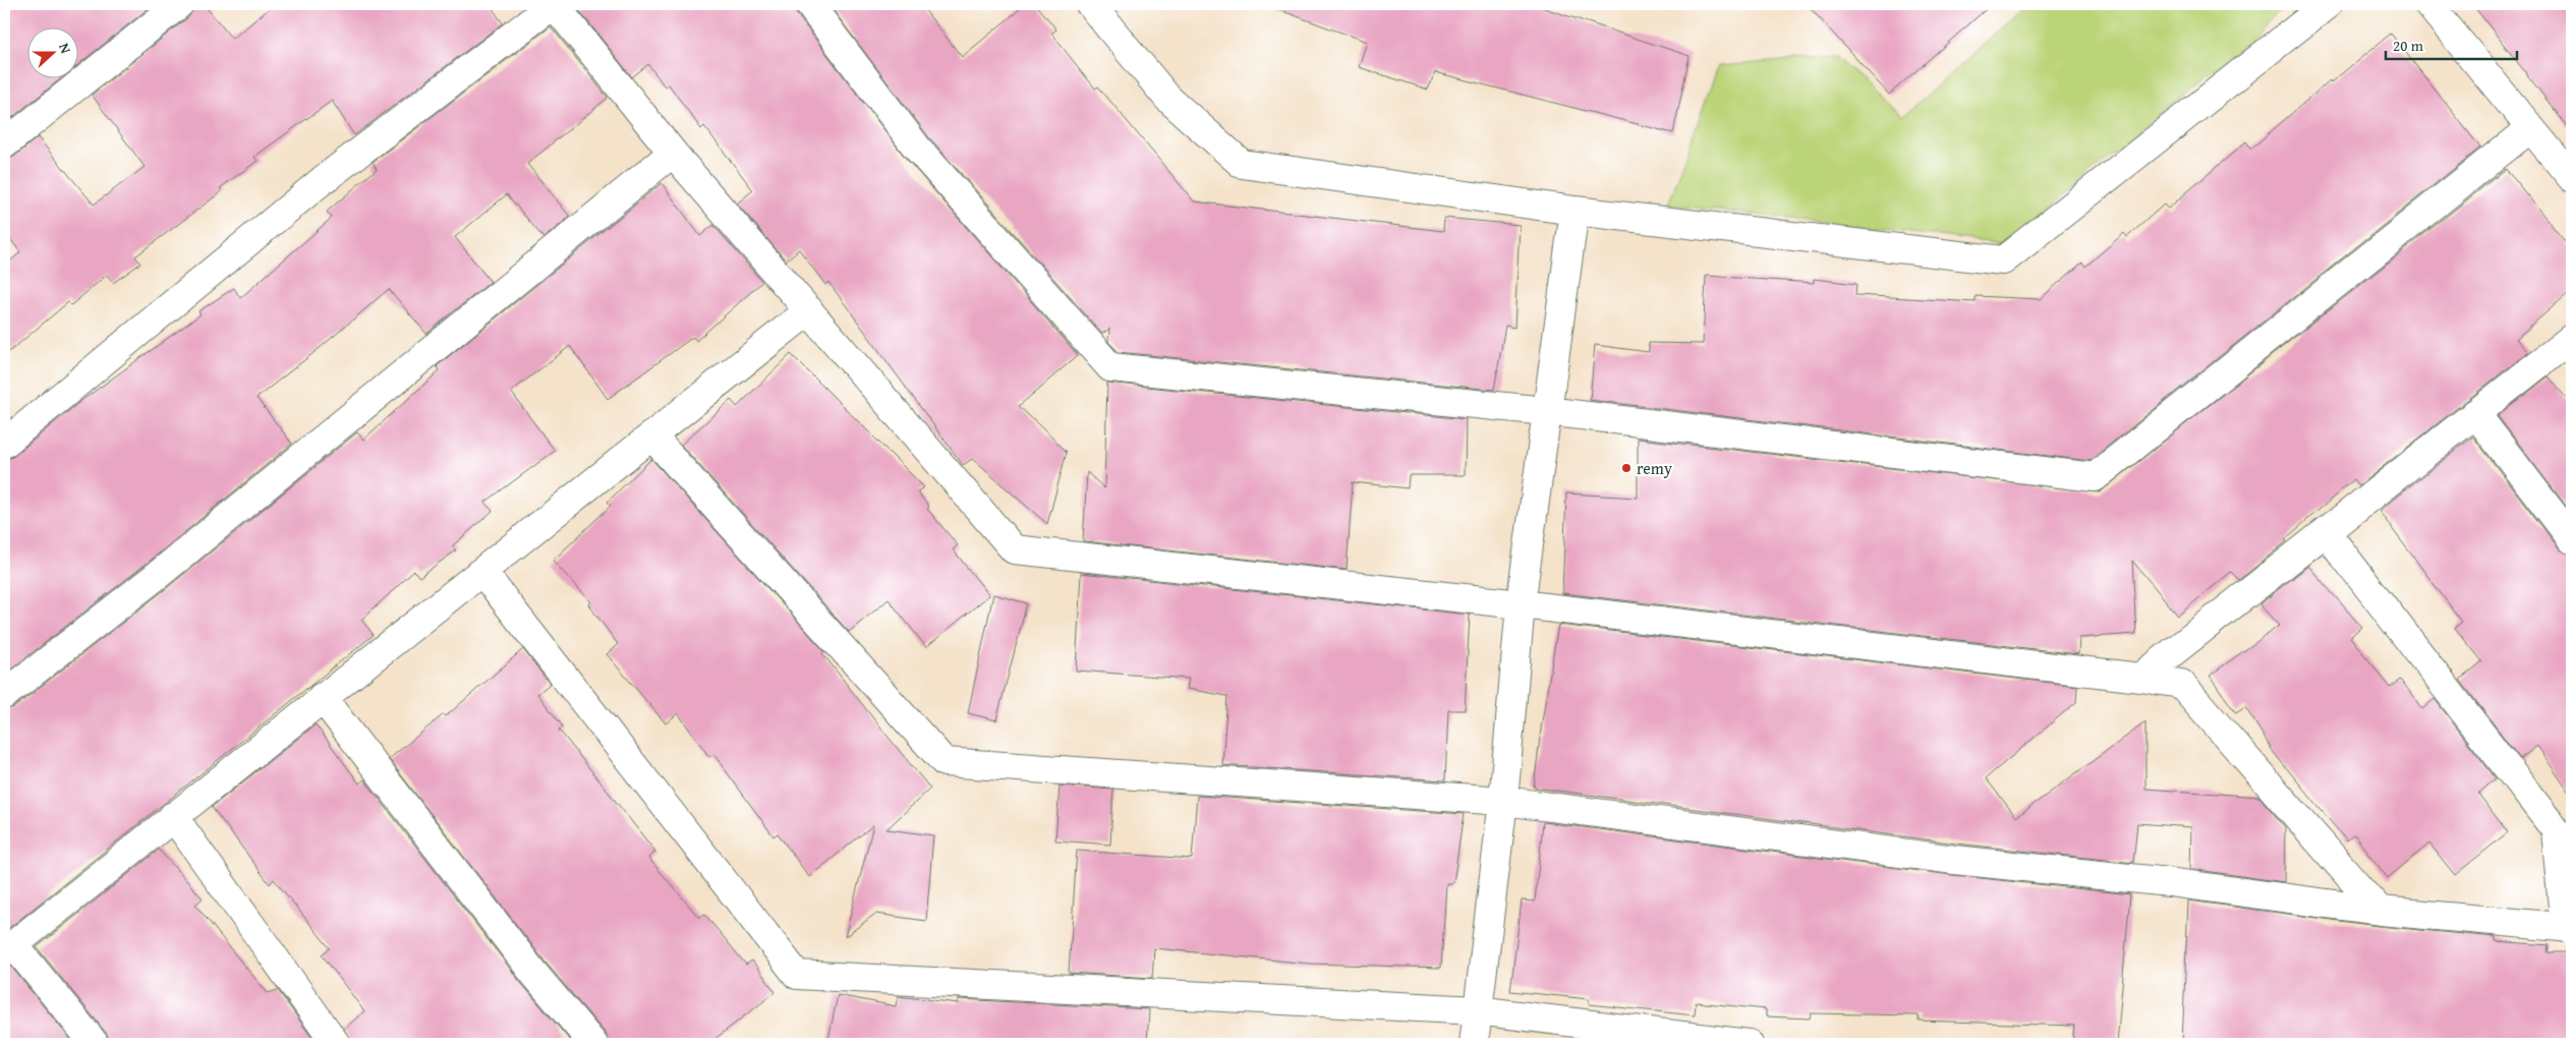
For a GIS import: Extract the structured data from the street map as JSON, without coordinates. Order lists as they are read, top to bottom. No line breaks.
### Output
{"places":["remy"],"scale_bar":"20 m","north":"right"}
